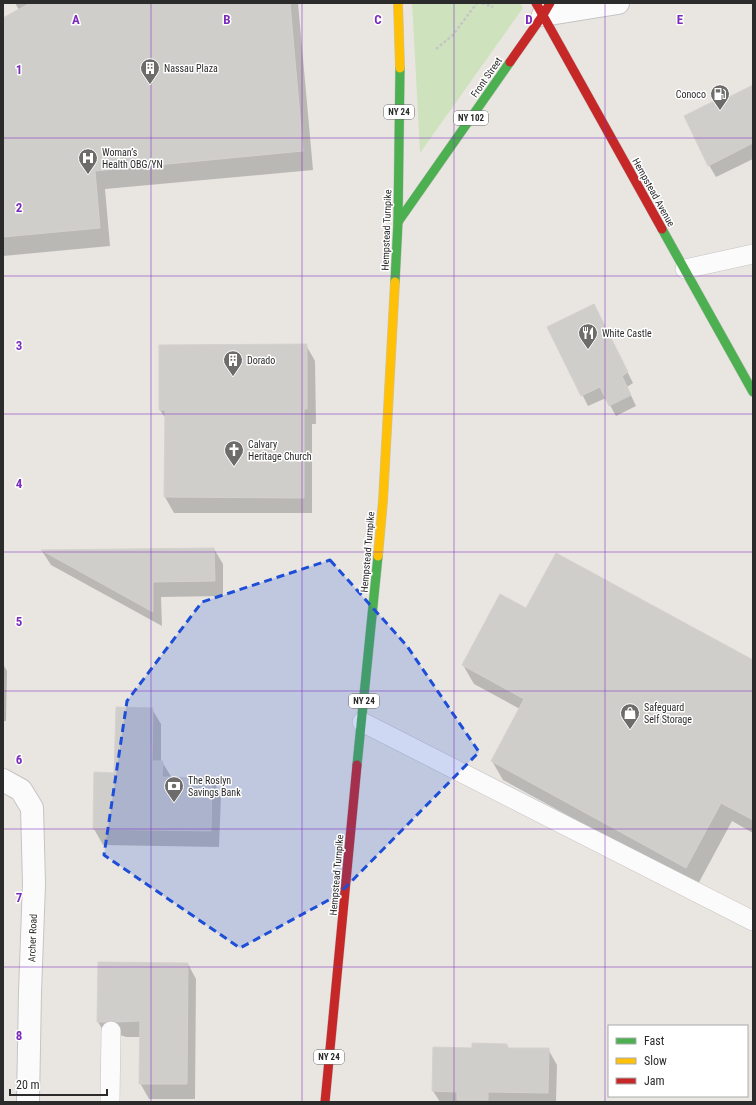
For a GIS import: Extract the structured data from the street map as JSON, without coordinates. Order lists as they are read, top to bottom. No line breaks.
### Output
{"streets":{"main road":["Front Street","NY 24","NY 102","Hempstead Avenue","Hempstead Turnpike"],"street":["Archer Road"]},"crossings":[["Front Street","Hempstead Avenue"],["Front Street","Hempstead Turnpike"]],"places":{"building":["Nassau Plaza","Dorado"],"fuel station":["Conoco"],"hospital":["Woman’s Health OBG/YN"],"restaurant":["White Castle"],"church":["Calvary Heritage Church"],"shop":["Safeguard Self Storage"],"bank":["The Roslyn Savings Bank"]},"legend":["Fast","Slow","Jam"],"scale_bar":"20 m","grid":{"columns":["A","B","C","D","E"],"rows":["1","2","3","4","5","6","7","8"]}}
